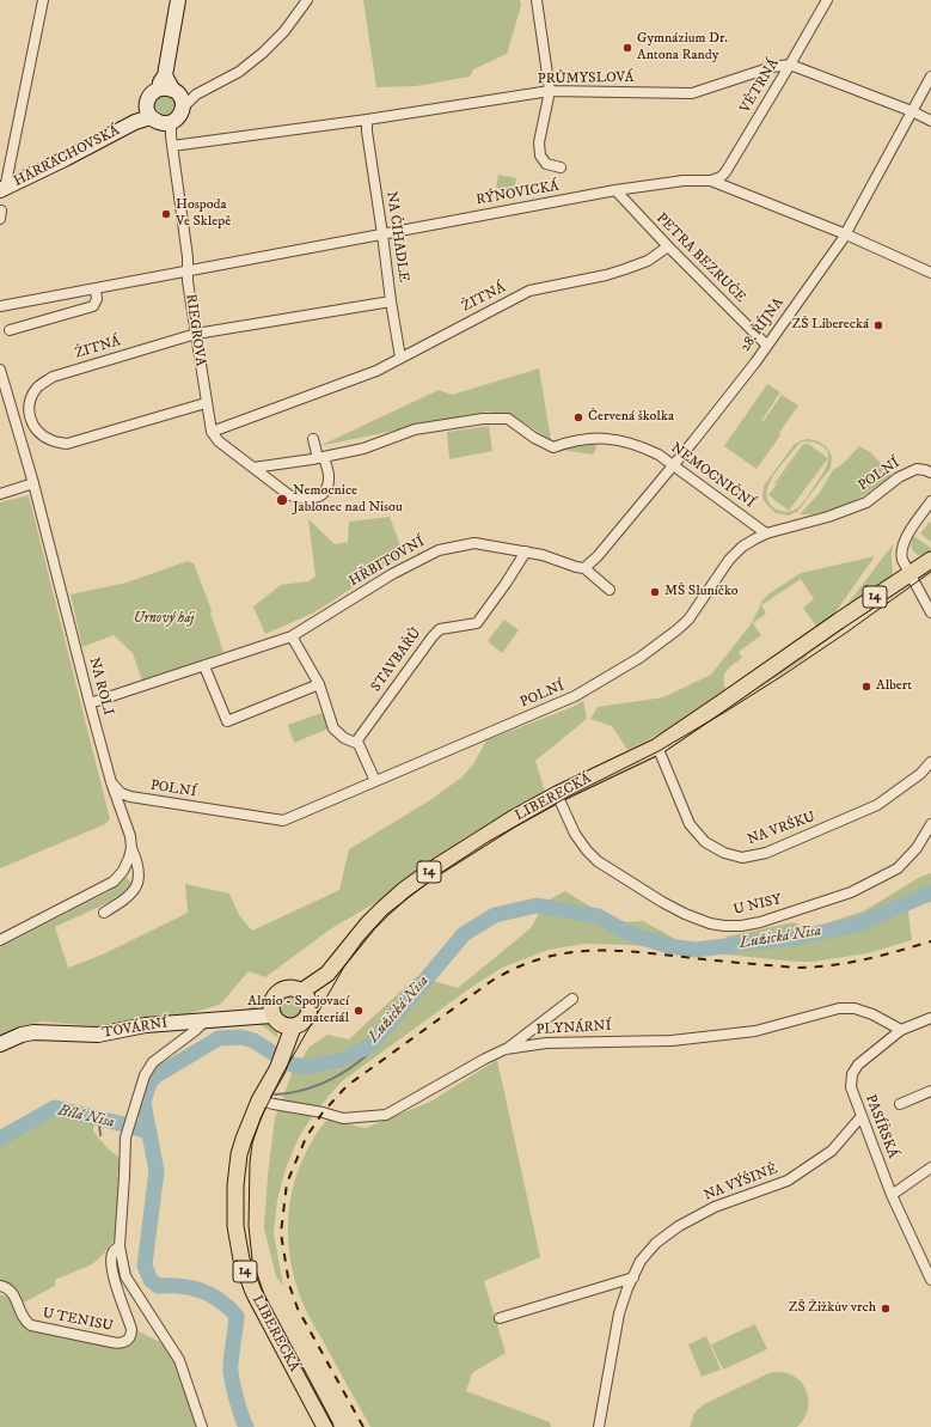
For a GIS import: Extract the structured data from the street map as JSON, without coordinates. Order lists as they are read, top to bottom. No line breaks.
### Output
{"streets":{"main road":["14","LIBERECKÁ"],"street":["PRŮMYSLOVÁ","VĚTRNÁ","HARRACHOVSKÁ","RÝNOVICKÁ","NA ČIHADLE","PETRA BEZRUČE","ŽITNÁ","28. ŘÍJNA","RIEGROVA","POLNÍ","NEMOCNIČNÍ","HŘBITOVNÍ","STAVBAŘŮ","NA ROLI","NA VRŠKU","U NISY","TOVÁRNÍ","PLYNÁRNÍ","PASÍŘSKÁ","NA VÝŠINĚ","U TENISU"]},"crossings":[["PRŮMYSLOVÁ","VĚTRNÁ"],["PRŮMYSLOVÁ","NA ČIHADLE"],["PRŮMYSLOVÁ","RIEGROVA"],["VĚTRNÁ","RÝNOVICKÁ"],["HARRACHOVSKÁ","RIEGROVA"],["RÝNOVICKÁ","NA ČIHADLE"],["RÝNOVICKÁ","PETRA BEZRUČE"],["RÝNOVICKÁ","28. ŘÍJNA"],["RÝNOVICKÁ","RIEGROVA"],["NA ČIHADLE","ŽITNÁ"],["PETRA BEZRUČE","ŽITNÁ"],["PETRA BEZRUČE","28. ŘÍJNA"],["ŽITNÁ","RIEGROVA"],["28. ŘÍJNA","NEMOCNIČNÍ"],["28. ŘÍJNA","HŘBITOVNÍ"],["POLNÍ","NEMOCNIČNÍ"],["POLNÍ","NA ROLI"],["HŘBITOVNÍ","STAVBAŘŮ"],["HŘBITOVNÍ","NA ROLI"],["14","LIBERECKÁ"],["LIBERECKÁ","NA VRŠKU"],["LIBERECKÁ","U NISY"],["LIBERECKÁ","TOVÁRNÍ"],["LIBERECKÁ","PLYNÁRNÍ"],["PLYNÁRNÍ","PASÍŘSKÁ"],["PASÍŘSKÁ","NA VÝŠINĚ"]],"water":["Lužická Nisa","Bílá Nisa"],"parks":["Urnový háj"],"places":["Gymnázium Dr. Antona Randy","Hospoda Ve Sklepě","ZŠ Liberecká","Červená školka","Nemocnice Jablonec nad Nisou","MŠ Sluníčko","Albert","Almio - Spojovací materiál","ZŠ Žižkův vrch"]}
